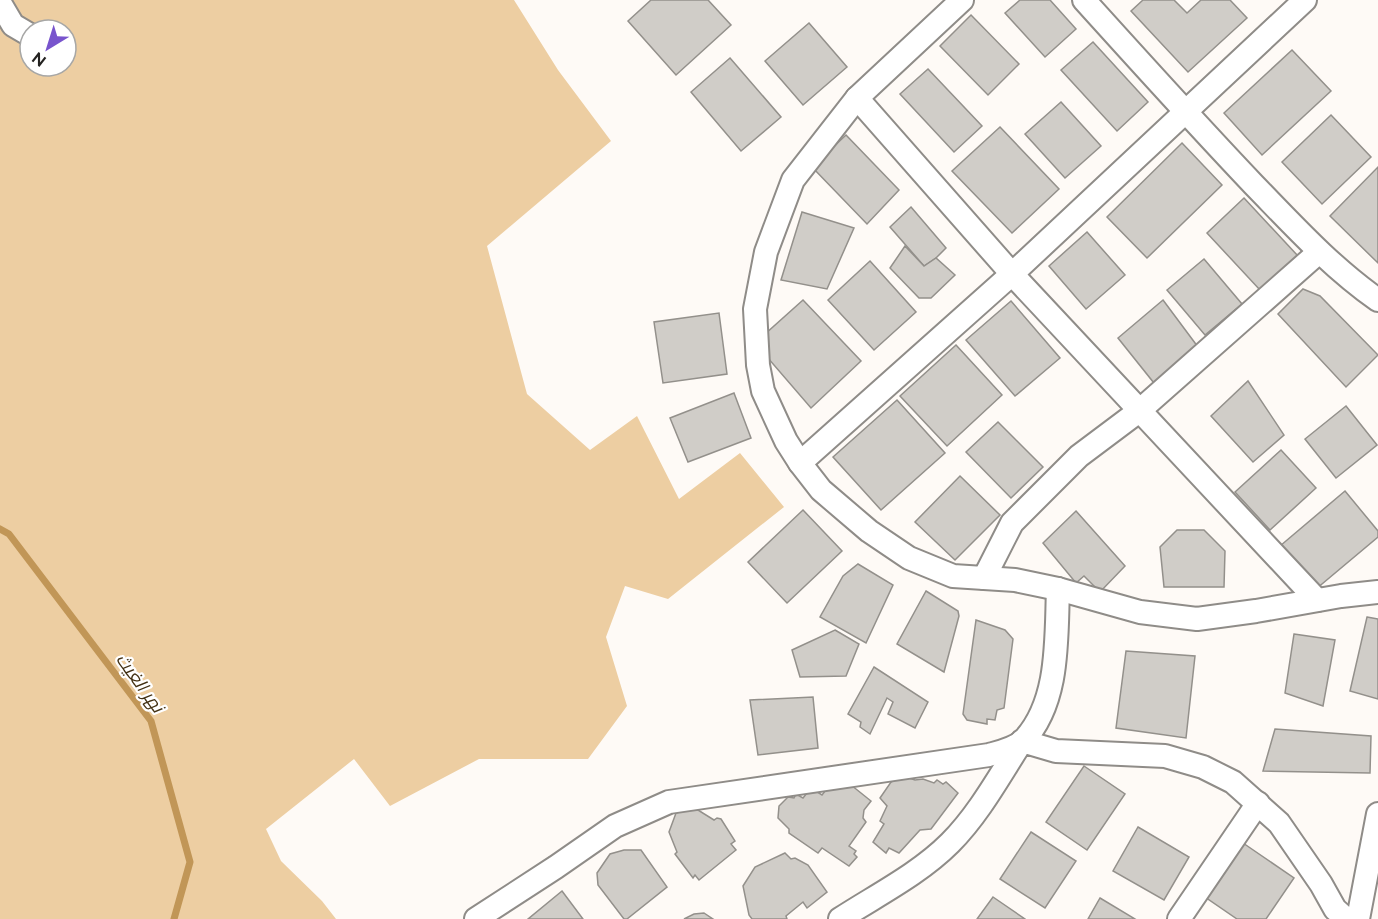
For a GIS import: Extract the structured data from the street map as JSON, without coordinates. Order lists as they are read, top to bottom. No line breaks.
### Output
{"water":["نهر الغيث"],"north":"bottom left"}
